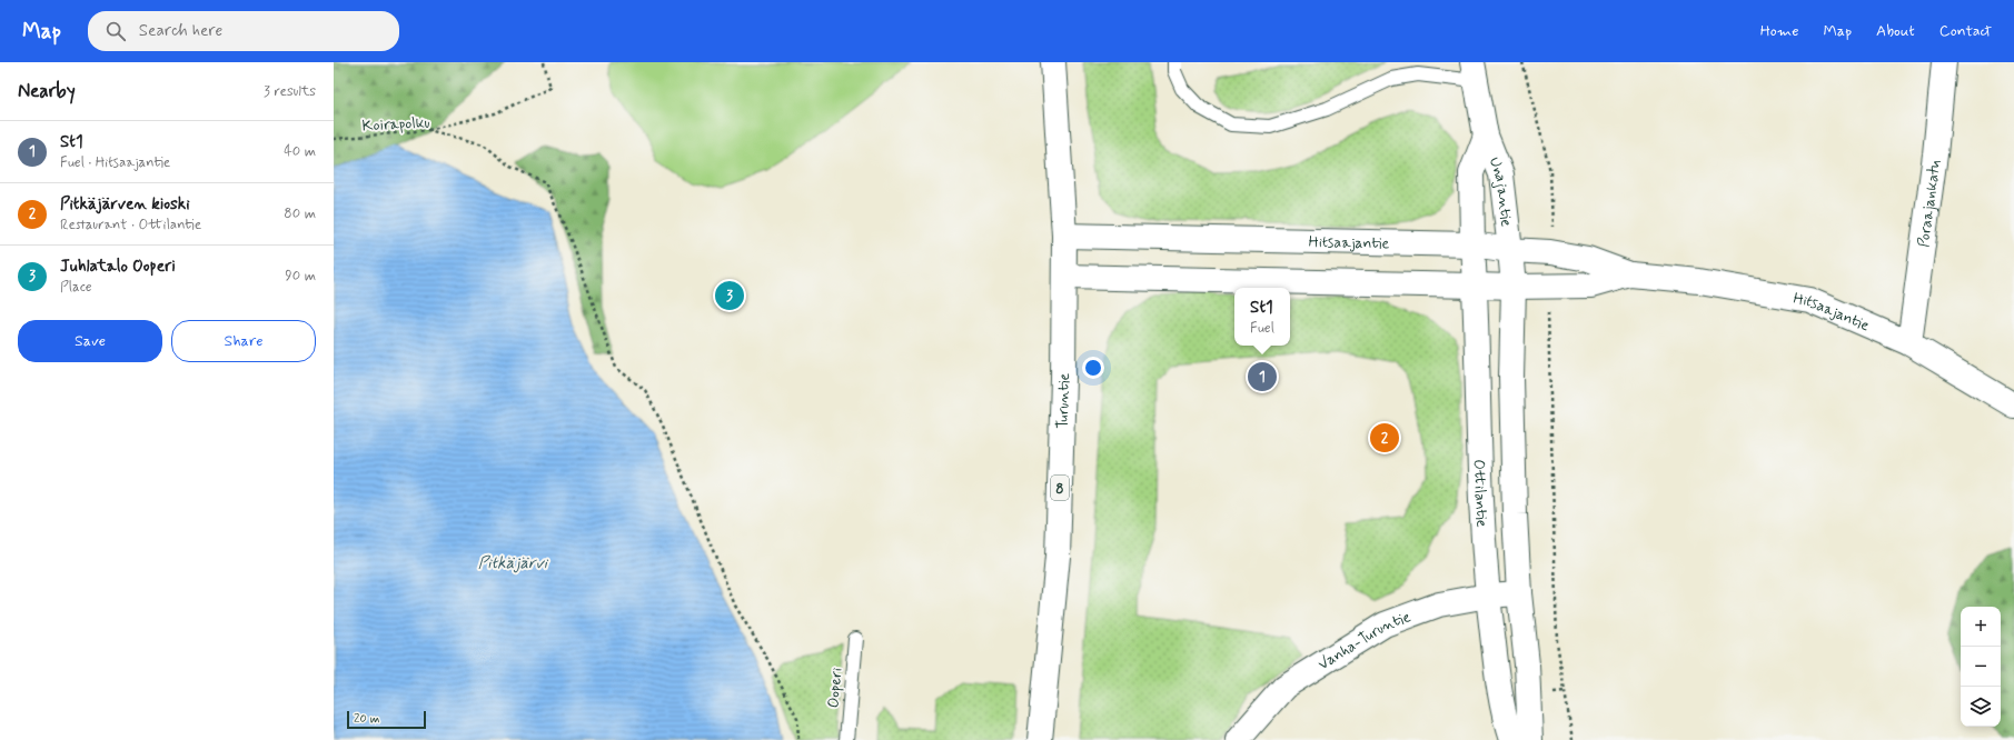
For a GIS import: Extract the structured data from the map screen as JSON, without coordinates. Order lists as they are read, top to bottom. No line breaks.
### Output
{"streets":{"main road":["Unajantie","Poraajankatu","Hitsaajantie","Turuntie","8","Ottilantie","Vanha-Turuntie"],"lane":["Ooperi"],"path":["Koirapolku"]},"crossings":[["Unajantie","Hitsaajantie"],["Unajantie","Ottilantie"],["Poraajankatu","Hitsaajantie"],["Hitsaajantie","Turuntie"],["Hitsaajantie","Ottilantie"],["Ottilantie","Vanha-Turuntie"]],"water":["Pitkäjärvi"],"scale_bar":"20 m","page":{"header":"Map","search":"Search here","nav":["Home","Map","About","Contact"],"heading":["Nearby","3 results"],"list":[{"mark":"1","name":"St1","note":"Fuel · Hitsaajantie","value":"40 m"},{"mark":"2","name":"Pitkäjärven kioski","note":"Restaurant · Ottilantie","value":"80 m"},{"mark":"3","name":"Juhlatalo Ooperi","note":"Place","value":"90 m"}],"pins":["3","1","2"],"popup":["St1","Fuel"],"buttons":["Save","Share"],"map_buttons":["+","−"],"scale":"20 m"}}
